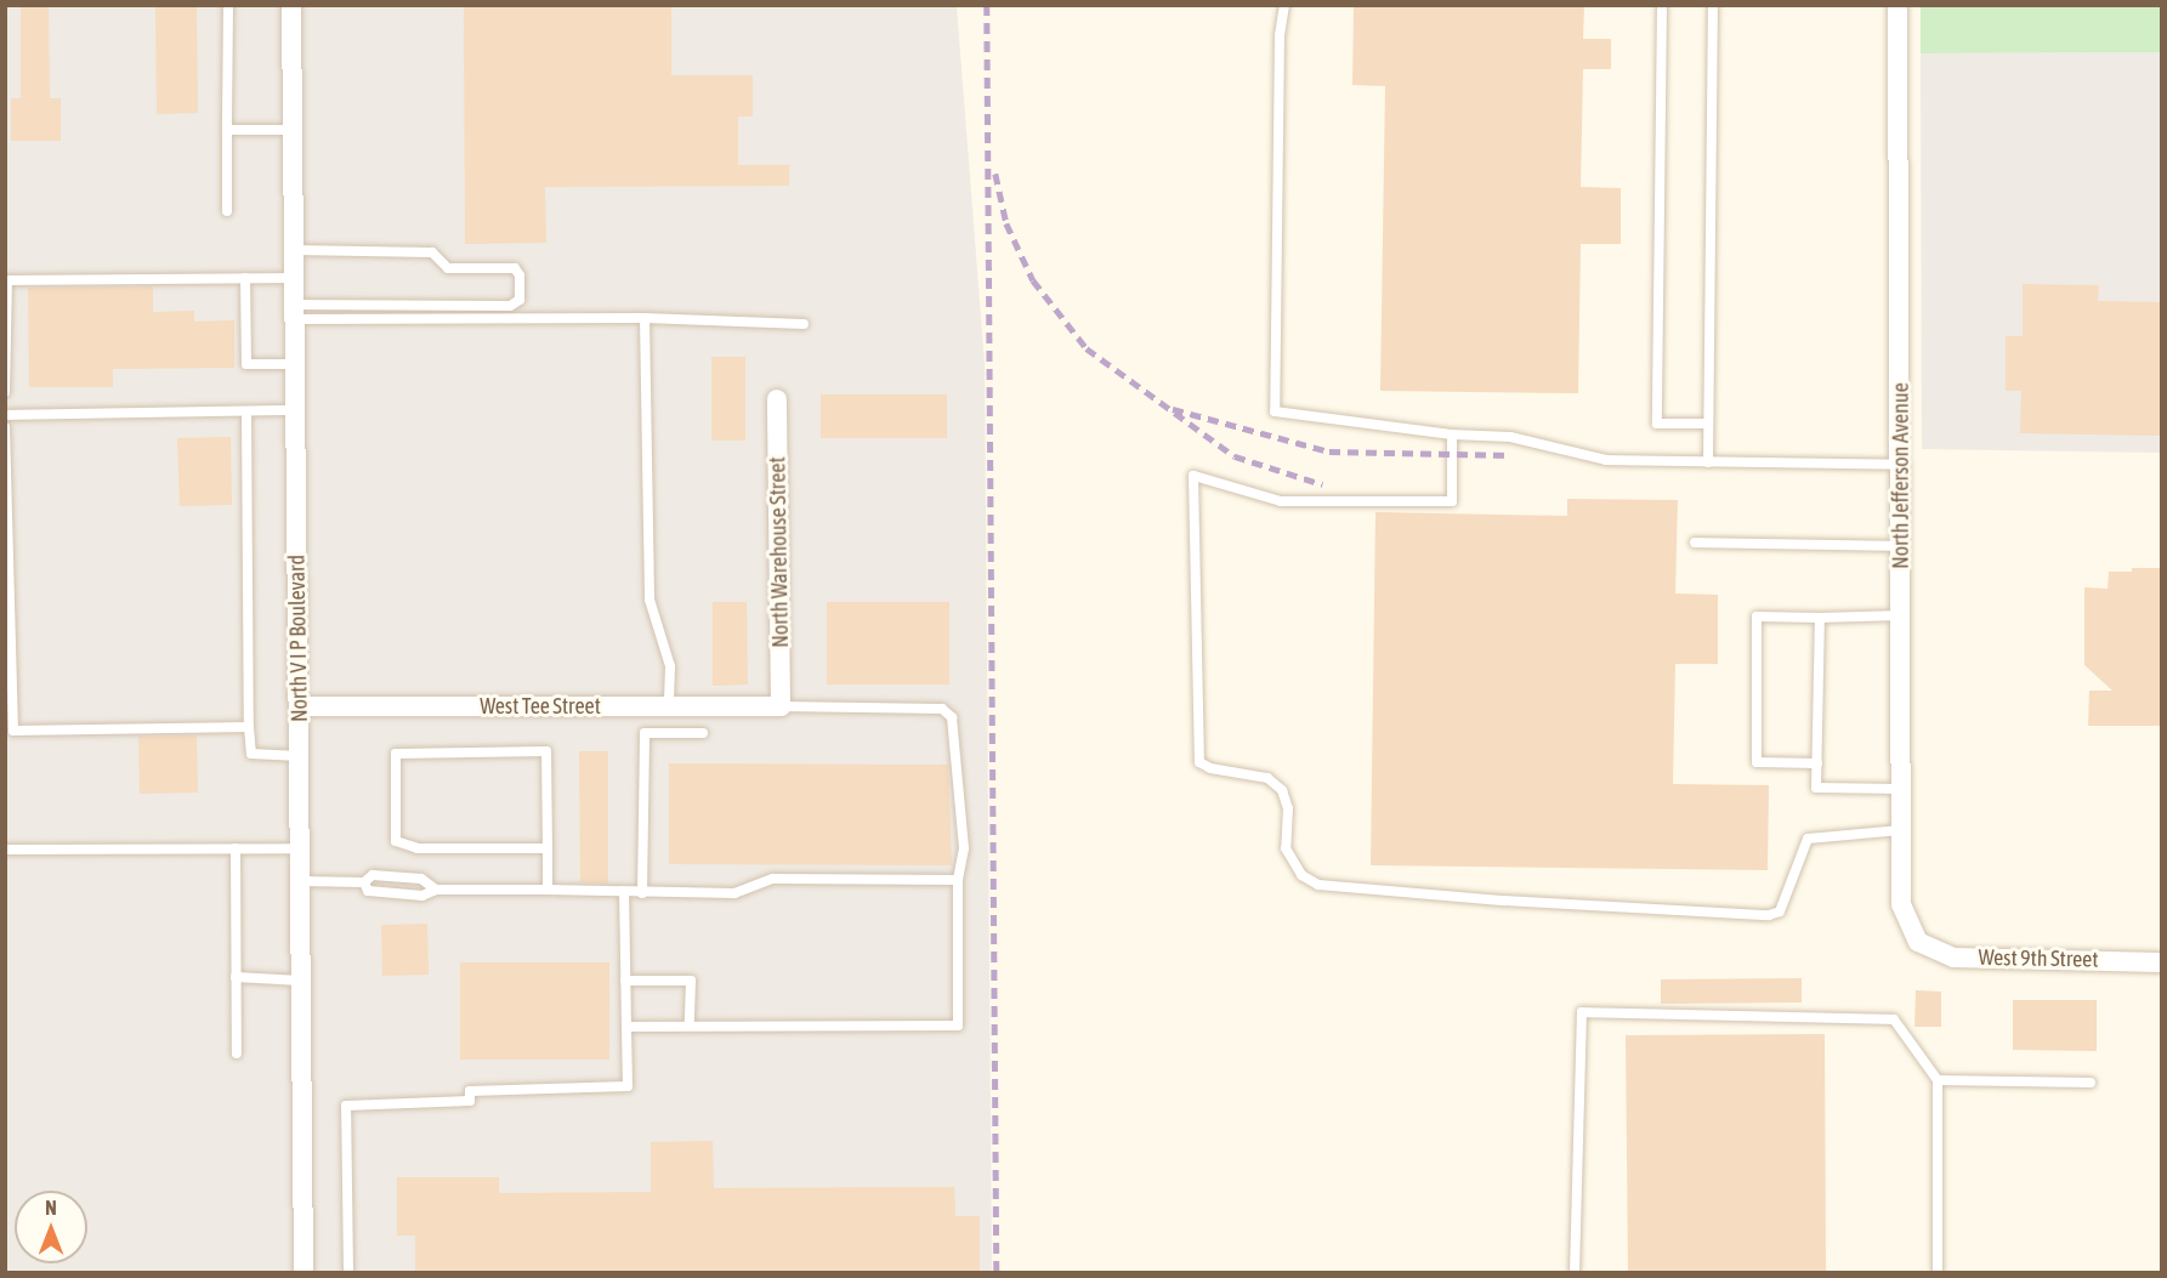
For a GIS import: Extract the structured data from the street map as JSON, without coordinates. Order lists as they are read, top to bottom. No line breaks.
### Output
{"streets":{"street":["North Jefferson Avenue","North Warehouse Street","North V I P Boulevard","West Tee Street","West 9th Street"]},"crossings":[["North Jefferson Avenue","West 9th Street"],["North Warehouse Street","West Tee Street"],["North V I P Boulevard","West Tee Street"]],"north":"top"}
